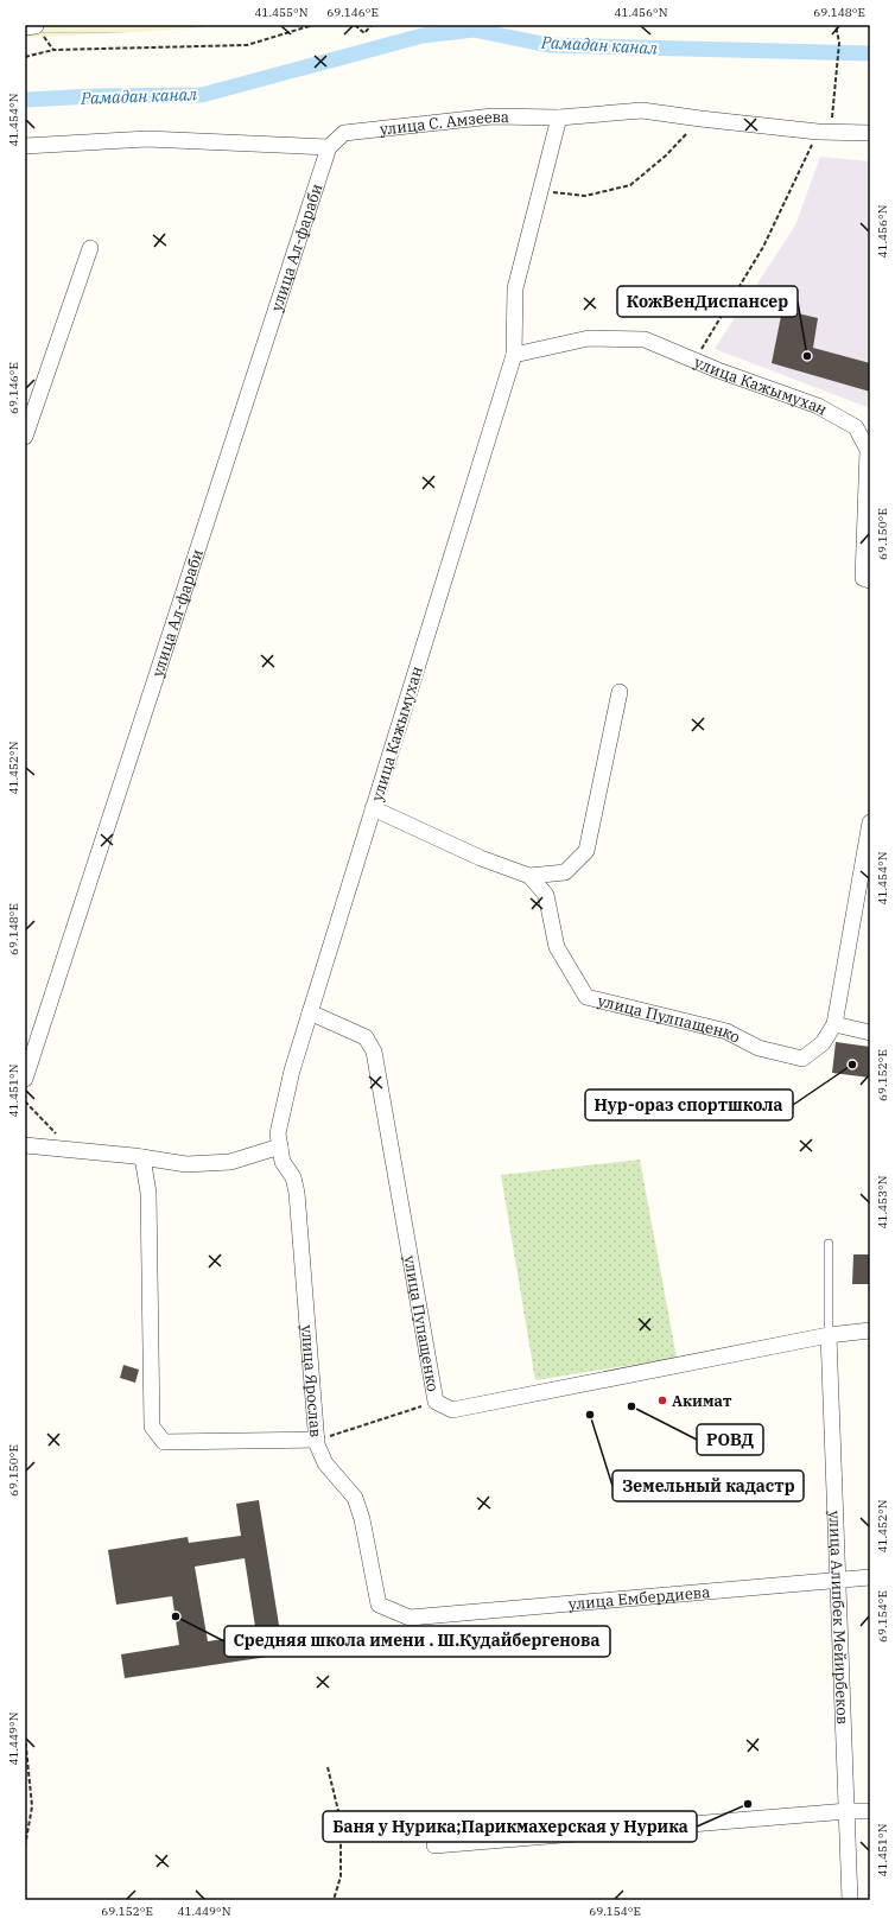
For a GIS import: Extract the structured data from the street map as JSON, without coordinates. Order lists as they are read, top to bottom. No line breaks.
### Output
{"streets":{"street":["улица С. Амзеева","улица Ал-фараби","улица Кажымухан","улица Пулпащенко","улица Пупащенко","улица Ярослав","улица Ембердиева","улица Алипбек Мейирбеков"]},"crossings":[["улица С. Амзеева","улица Ал-фараби"],["улица С. Амзеева","улица Кажымухан"],["улица Кажымухан","улица Пулпащенко"],["улица Кажымухан","улица Пупащенко"],["улица Кажымухан","улица Ярослав"],["улица Пупащенко","улица Алипбек Мейирбеков"],["улица Ярослав","улица Ембердиева"],["улица Ембердиева","улица Алипбек Мейирбеков"]],"water":["Рамадан канал"],"places":["КожВенДиспансер","Нур-ораз спортшкола","Акимат","РОВД","Земельный кадастр","Средняя школа имени . Ш.Кудайбергенова","Баня у Нурика;Парикмахерская у Нурика"],"coordinates":["41.455°N","69.146°E","41.456°N","69.148°E","41.454°N","69.150°E","41.452°N","69.152°E","41.451°N","41.453°N","69.154°E","41.449°N"]}
